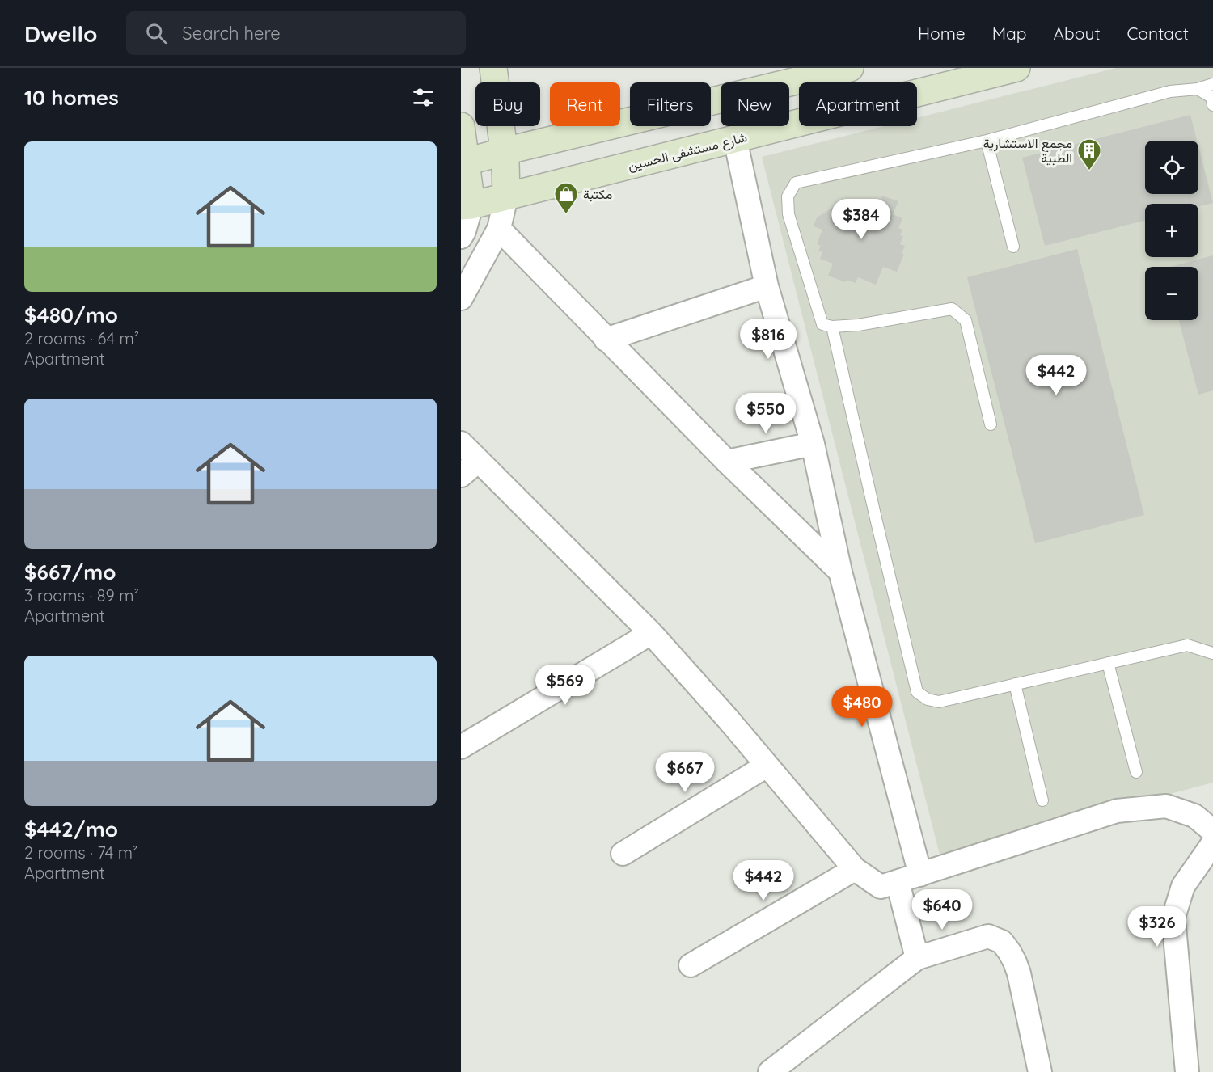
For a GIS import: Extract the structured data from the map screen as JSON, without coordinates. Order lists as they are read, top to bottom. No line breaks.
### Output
{"streets":{"street":["شارع مستشفى الحسين"]},"places":{"building":["مجمع الاستشارية الطبية"],"shop":["مكتبة"]},"page":{"header":"Dwello","search":"Search here","nav":["Home","Map","About","Contact"],"heading":"10 homes","chip":["Buy","Rent","Filters","New","Apartment"],"list":[{"name":"$480/mo","note":"2 rooms · 64 m² · Apartment"},{"name":"$667/mo","note":"3 rooms · 89 m² · Apartment"},{"name":"$442/mo","note":"2 rooms · 74 m² · Apartment"}],"map_buttons":["+","−"],"price":["$384","$816","$442","$550","$569","$480","$667","$442","$640","$326"]}}
